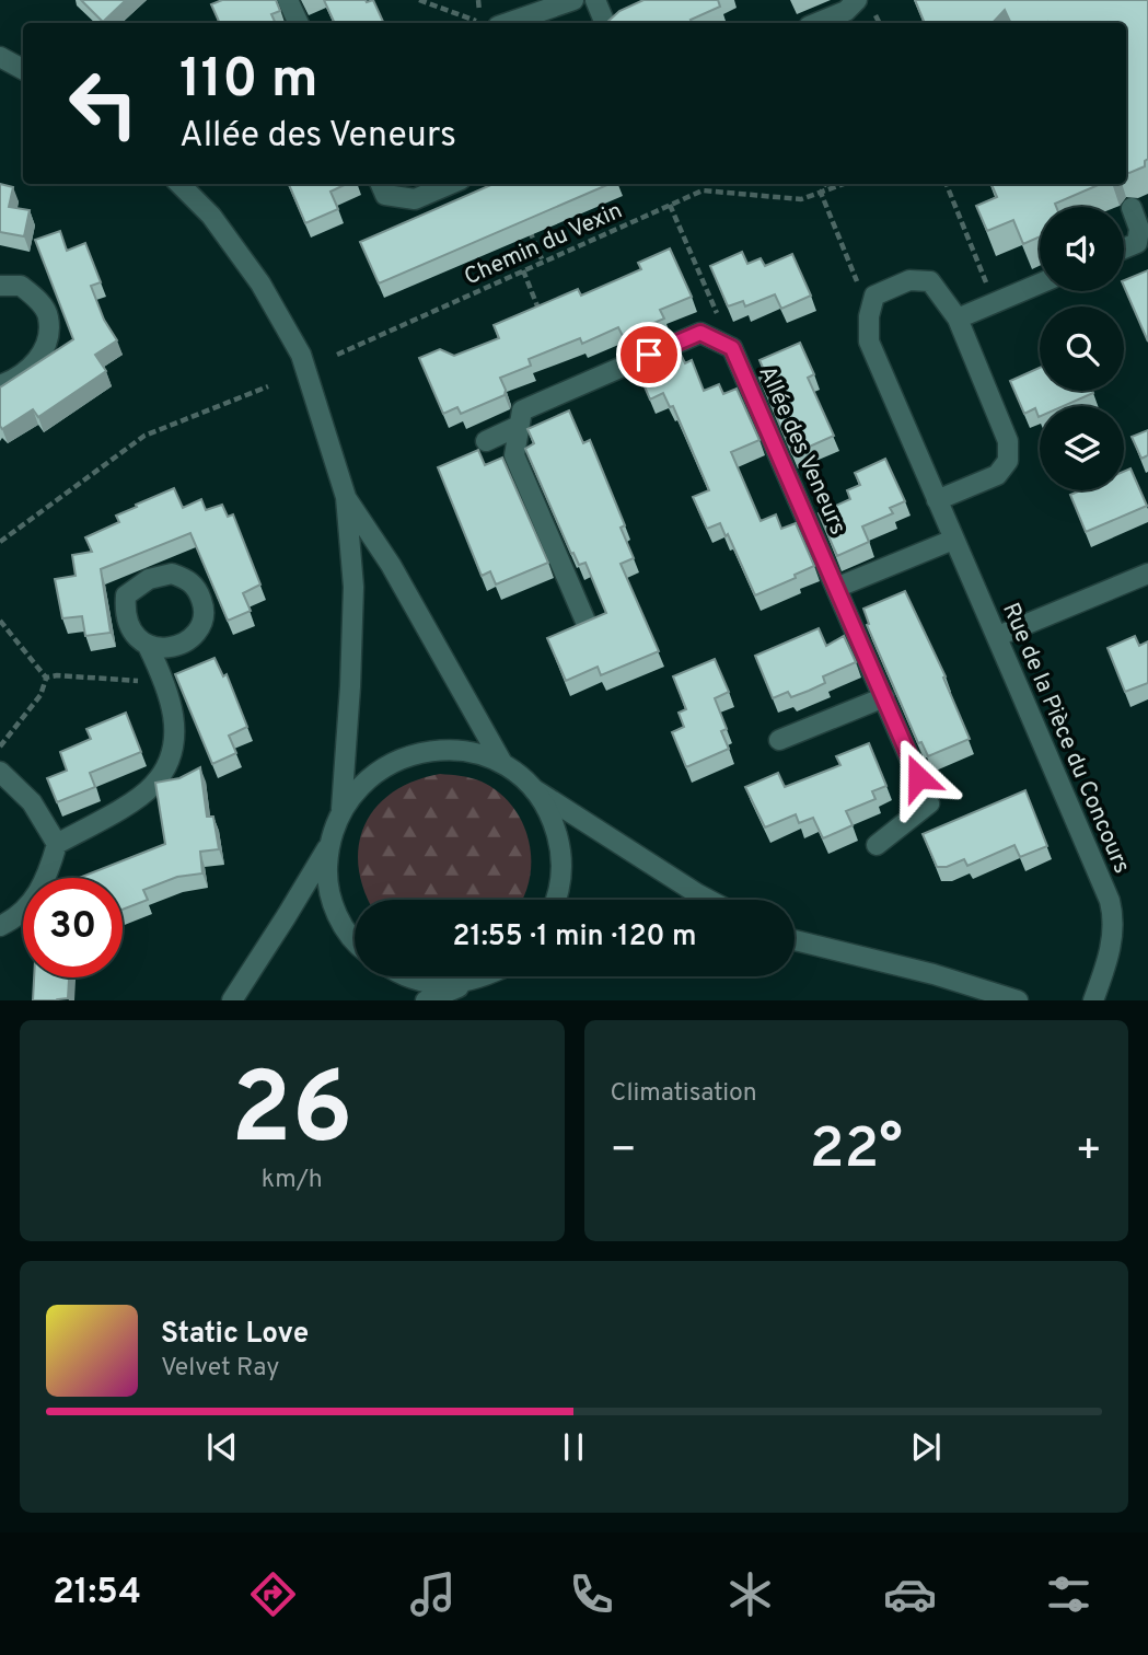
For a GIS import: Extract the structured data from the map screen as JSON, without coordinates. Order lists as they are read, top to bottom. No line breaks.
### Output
{"streets":{"street":["Allée des Veneurs","Rue de la Pièce du Concours"],"path":["Chemin du Vexin"]},"page":{"turn":["110 m","Allée des Veneurs"],"limit":"30","trip":"21:55 · 1 min · 120 m","tile":[["26","km/h"],"Climatisation"],"heat":["−","22°","+"],"song":["Static Love","Velvet Ray"],"tabs":"21:54"}}
